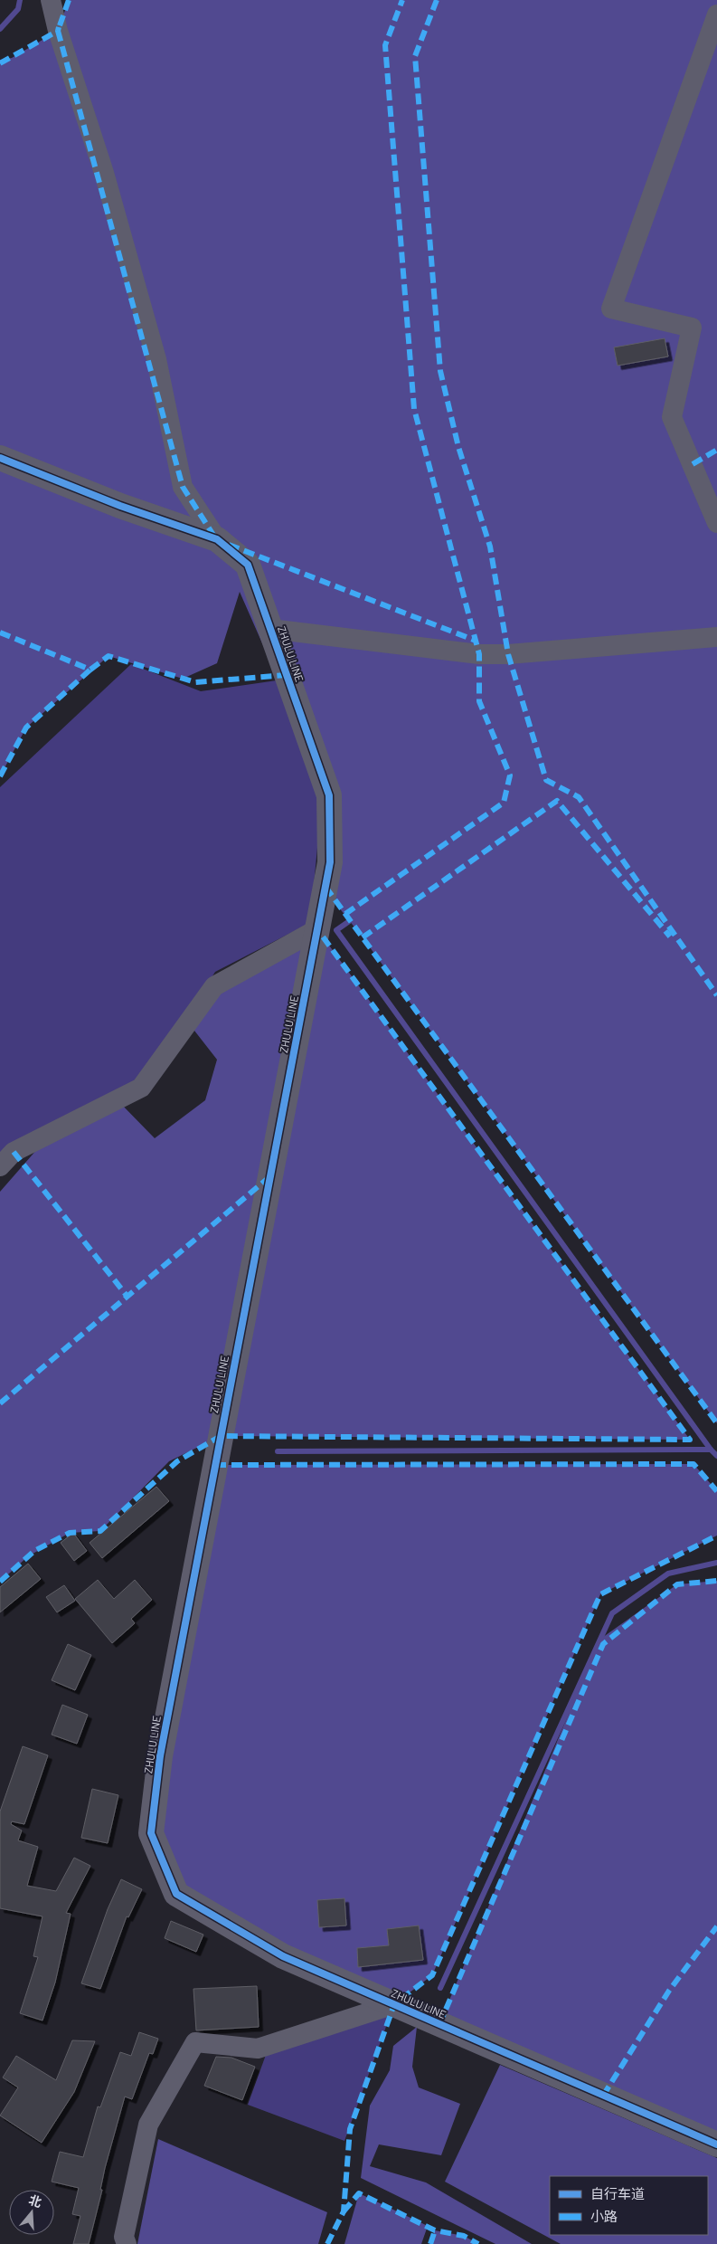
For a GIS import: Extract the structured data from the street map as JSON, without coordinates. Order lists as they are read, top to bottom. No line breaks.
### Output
{"streets":{"street":["ZHULU LINE"]},"legend":["自行车道","小路"],"north":"top"}
